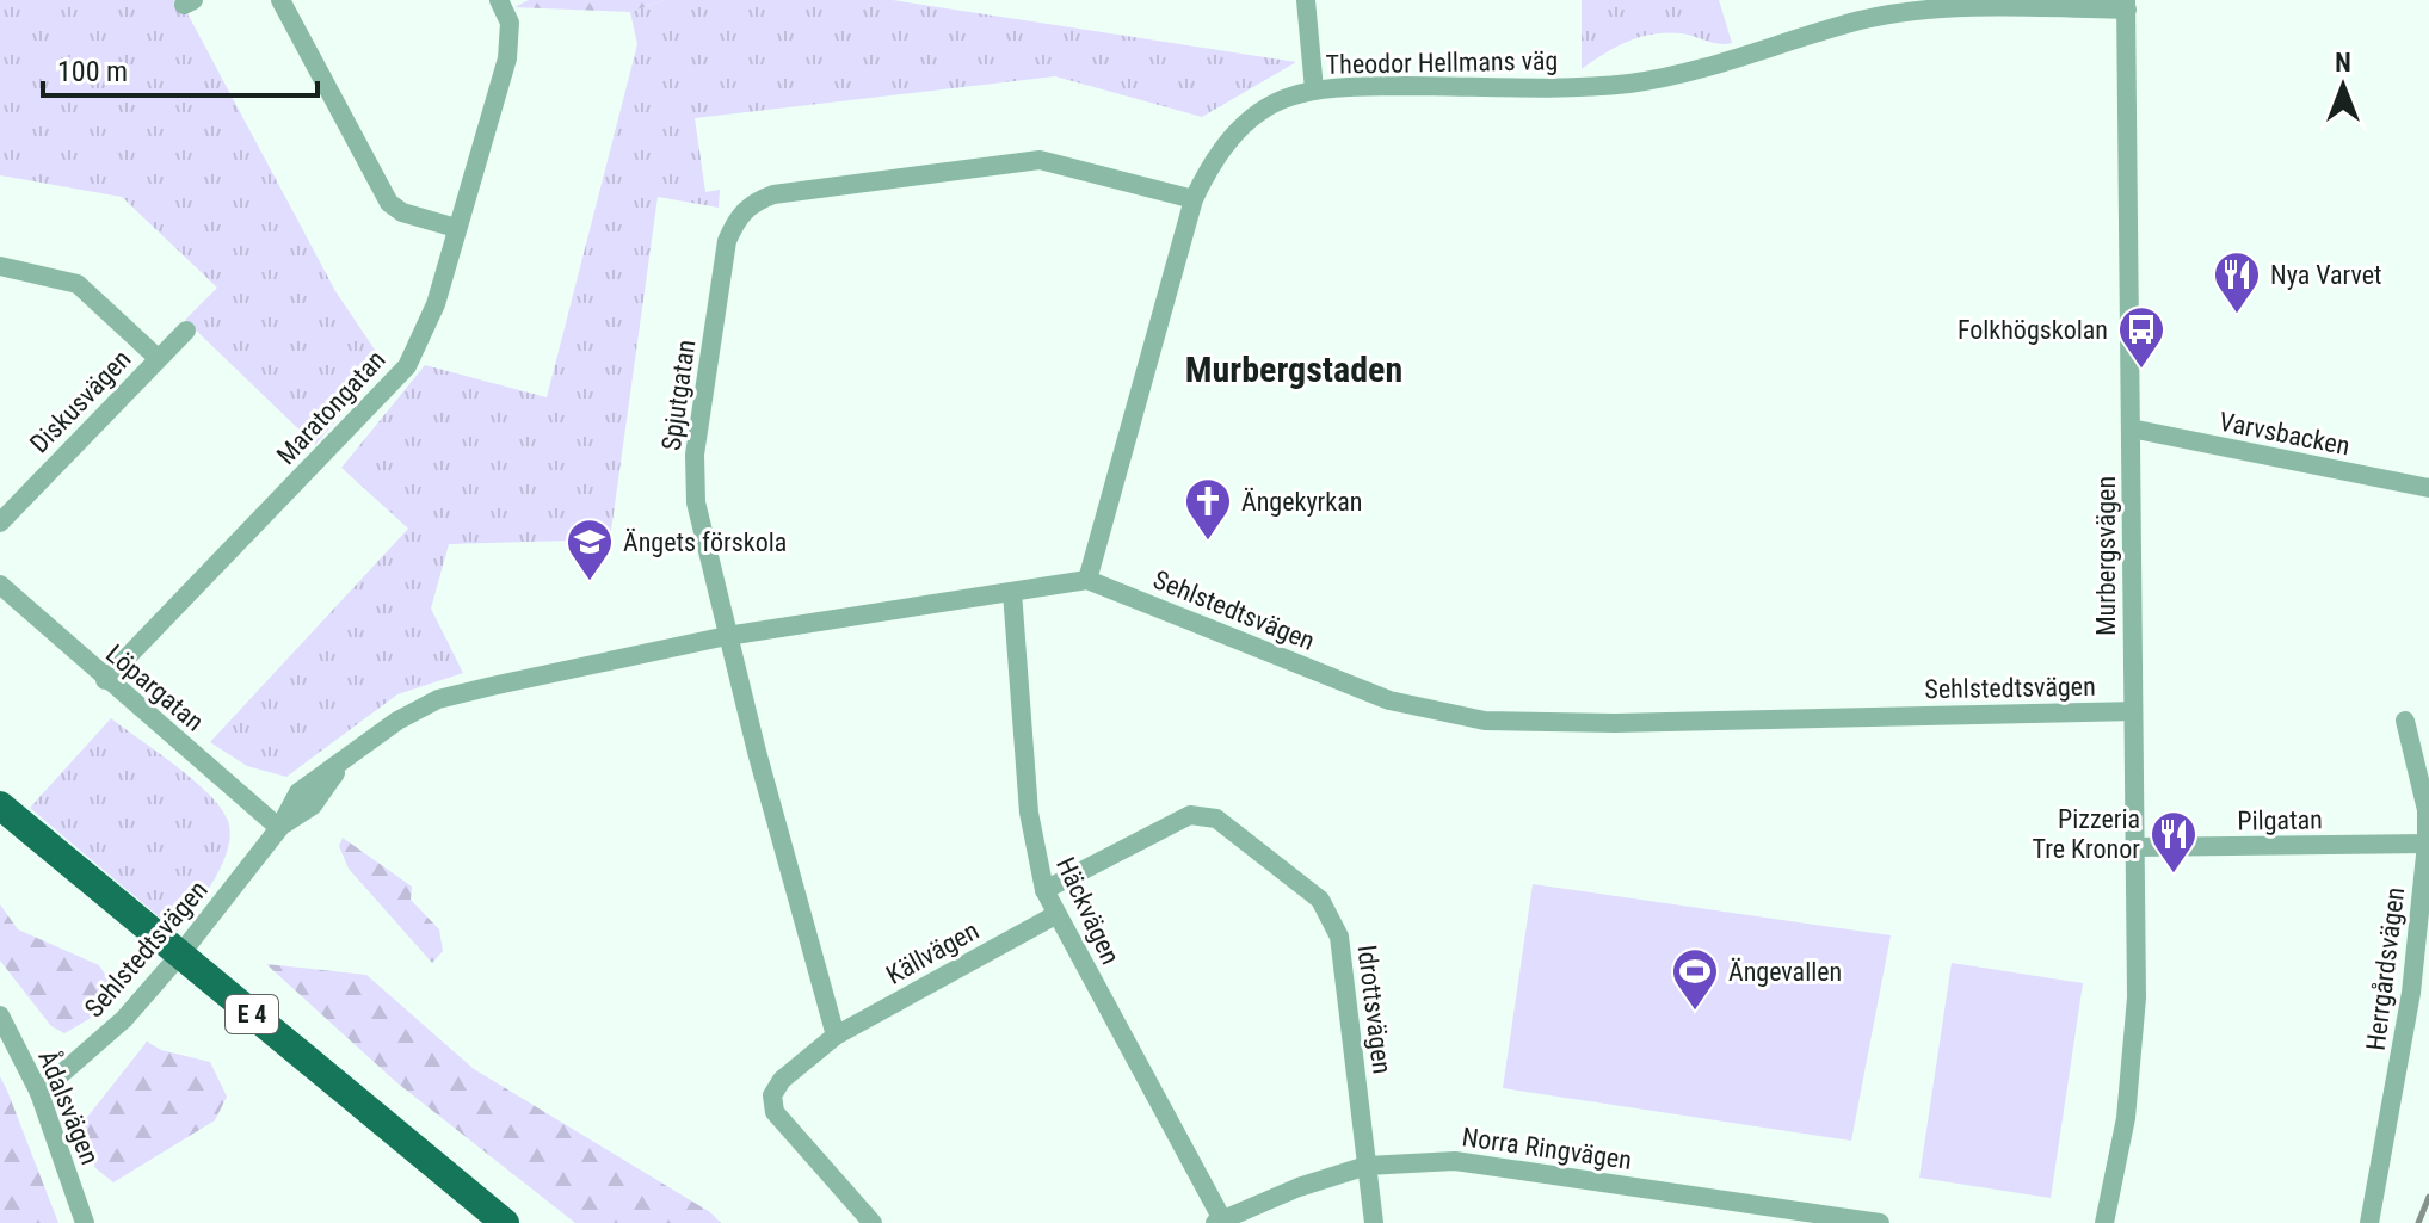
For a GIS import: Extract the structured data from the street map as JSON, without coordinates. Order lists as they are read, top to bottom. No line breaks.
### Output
{"streets":{"highway":["E 4"],"street":["Theodor Hellmans väg","Spjutgatan","Diskusvägen","Maratongatan","Varvsbacken","Murbergsvägen","Sehlstedtsvägen","Löpargatan","Pilgatan","Häckvägen","Källvägen","Herrgårdsvägen","Idrottsvägen","Ådalsvägen","Norra Ringvägen"]},"crossings":[["Theodor Hellmans väg","Spjutgatan"],["Theodor Hellmans väg","Murbergsvägen"],["Theodor Hellmans väg","Sehlstedtsvägen"],["Spjutgatan","Sehlstedtsvägen"],["Spjutgatan","Källvägen"],["Maratongatan","Löpargatan"],["Varvsbacken","Murbergsvägen"],["Murbergsvägen","Sehlstedtsvägen"],["Murbergsvägen","Pilgatan"],["Sehlstedtsvägen","Löpargatan"],["Sehlstedtsvägen","Häckvägen"],["Sehlstedtsvägen","Ådalsvägen"],["Pilgatan","Herrgårdsvägen"],["Häckvägen","Källvägen"],["Häckvägen","Idrottsvägen"],["Häckvägen","Norra Ringvägen"],["Idrottsvägen","Norra Ringvägen"]],"districts":["Murbergstaden"],"places":{"restaurant":["Nya Varvet","Pizzeria Tre Kronor"],"bus stop":["Folkhögskolan"],"church":["Ängekyrkan"],"school or university":["Ängets förskola"],"sports":["Ängevallen"]},"scale_bar":"100 m","north":"top"}
